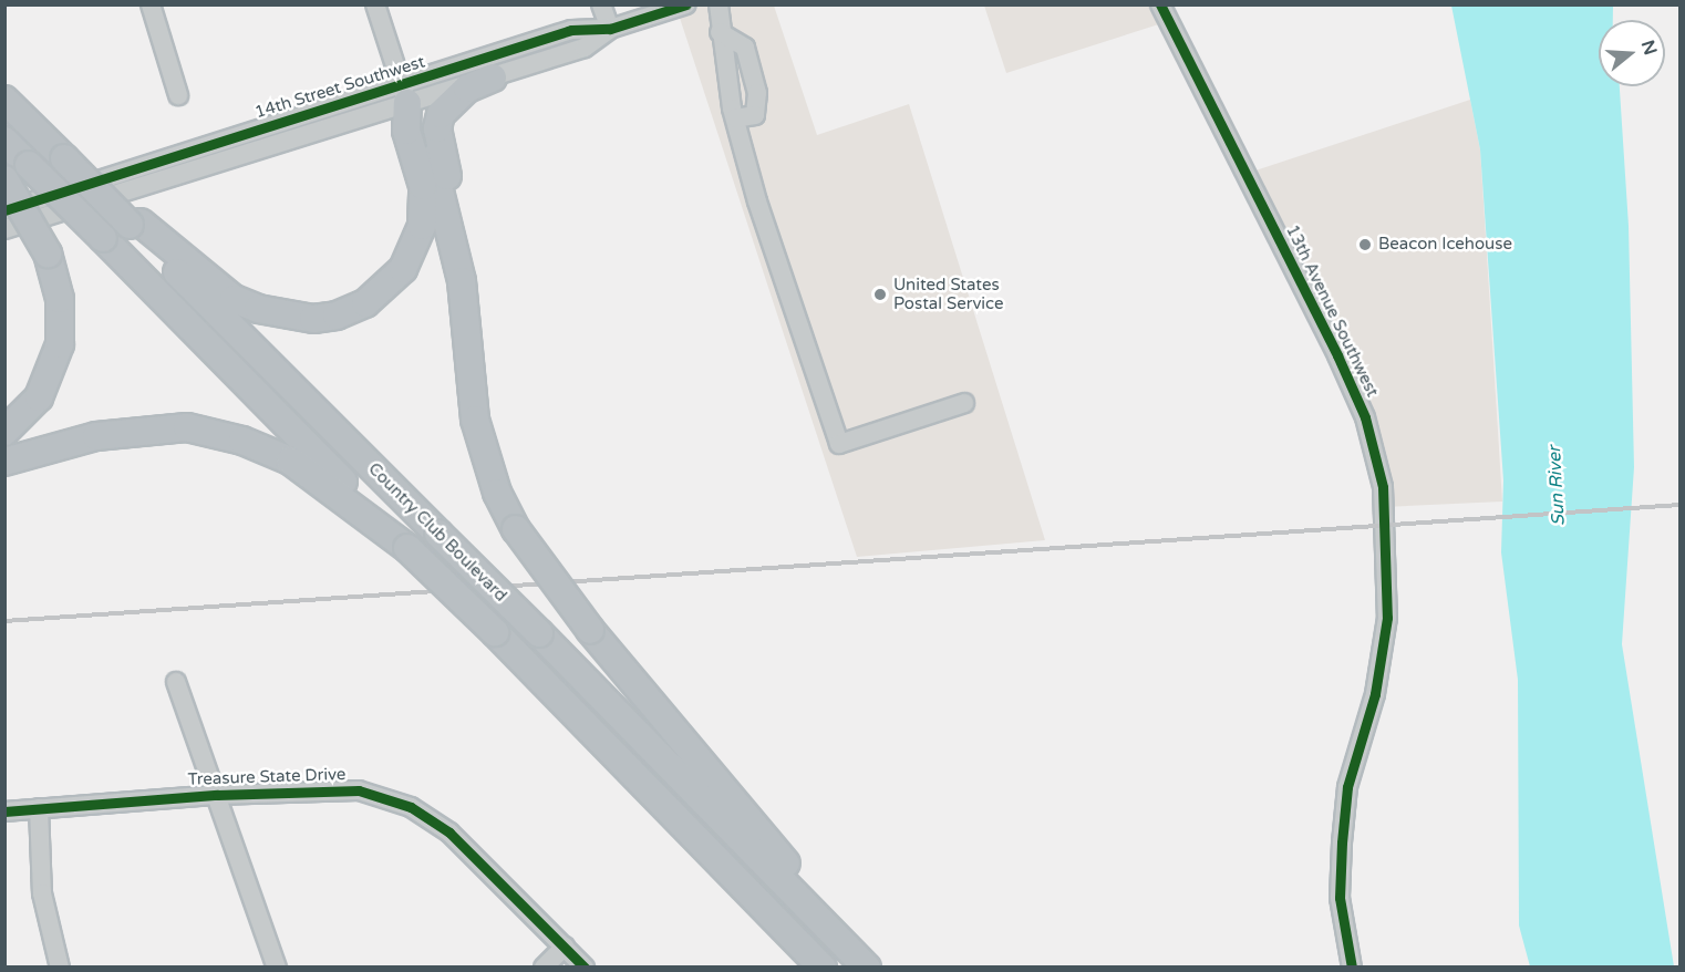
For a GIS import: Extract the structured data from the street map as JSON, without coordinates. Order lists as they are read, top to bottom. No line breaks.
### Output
{"streets":{"highway":["Country Club Boulevard"],"street":["14th Street Southwest","13th Avenue Southwest","Treasure State Drive"]},"water":["Sun River"],"places":["Beacon Icehouse","United States Postal Service"],"north":"right"}
